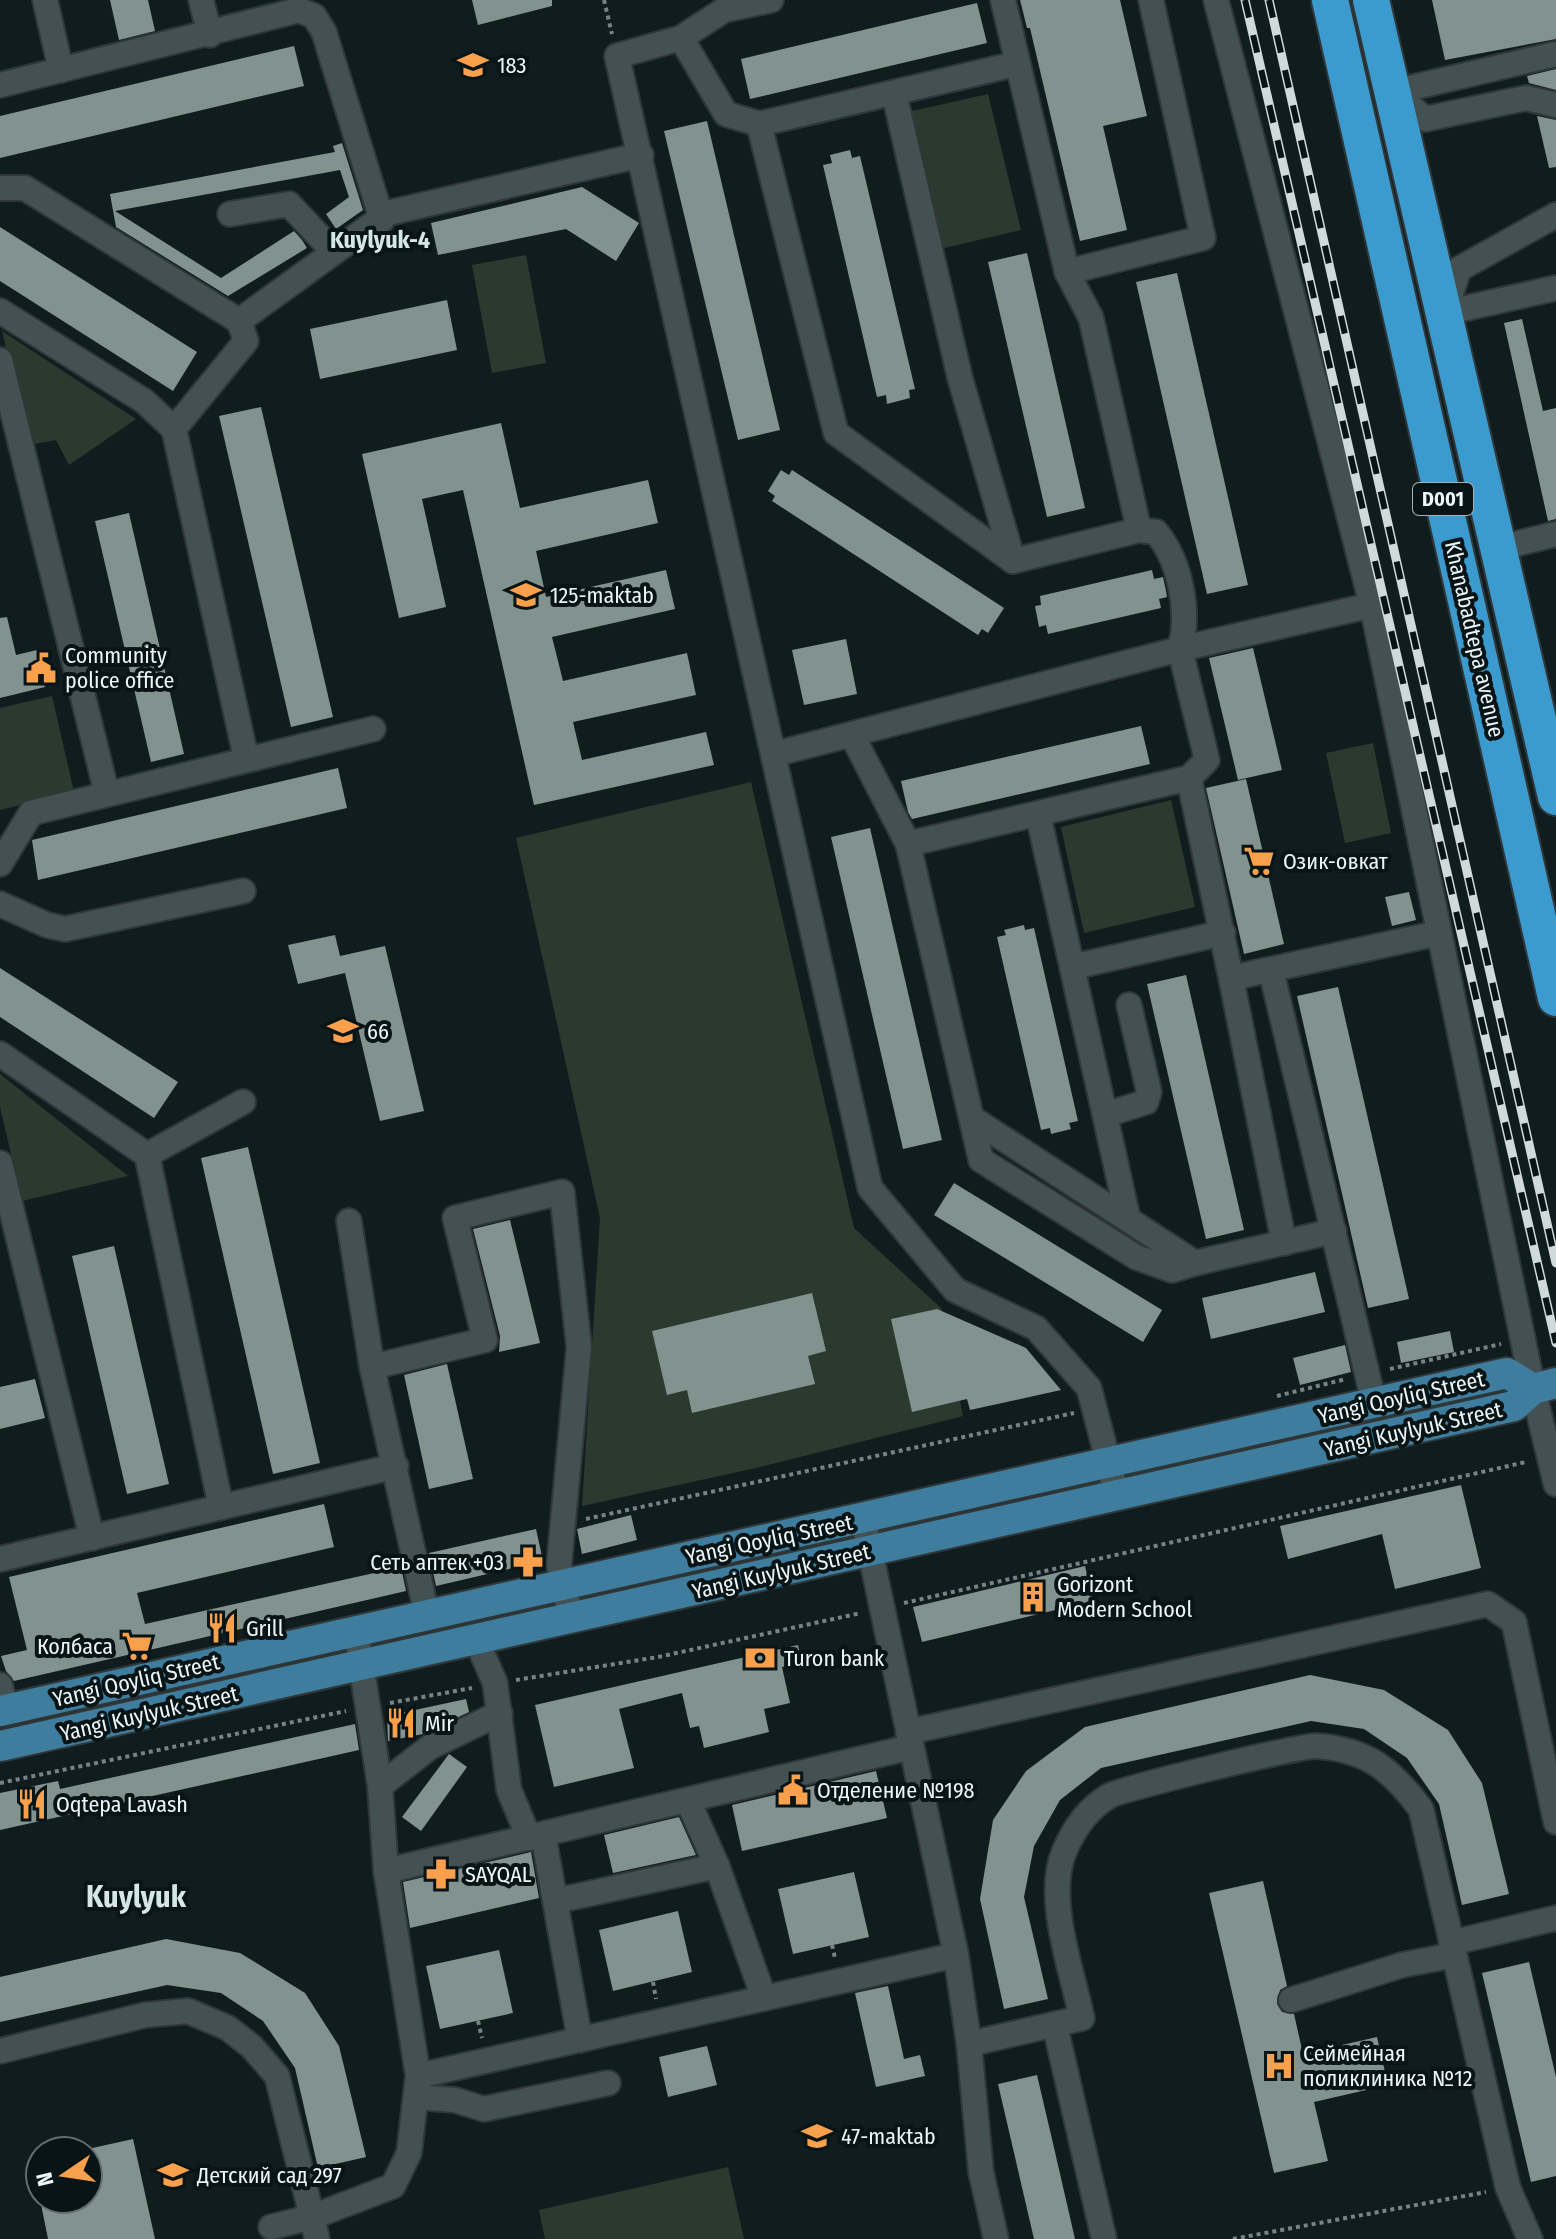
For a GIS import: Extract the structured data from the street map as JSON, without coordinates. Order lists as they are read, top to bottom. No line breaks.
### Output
{"streets":{"highway":["D001","Khanabadtepa avenue"],"main road":["Yangi Qoyliq Street","Yangi Kuylyuk Street"]},"crossings":[["Yangi Qoyliq Street","Yangi Kuylyuk Street"]],"districts":["Kuylyuk-4","Kuylyuk"],"places":{"school or university":["183","125-maktab","66","47-maktab","Детский сад 297"],"public building":["Community police office","Отделение №198"],"supermarket":["Озик-овкат","Колбаса"],"pharmacy":["Сеть аптек +03","SAYQAL"],"building":["Gorizont Modern School"],"restaurant":["Grill","Mir","Oqtepa Lavash"],"bank":["Turon bank"],"hospital":["Сеймейная поликлиника №12"]},"north":"left"}
